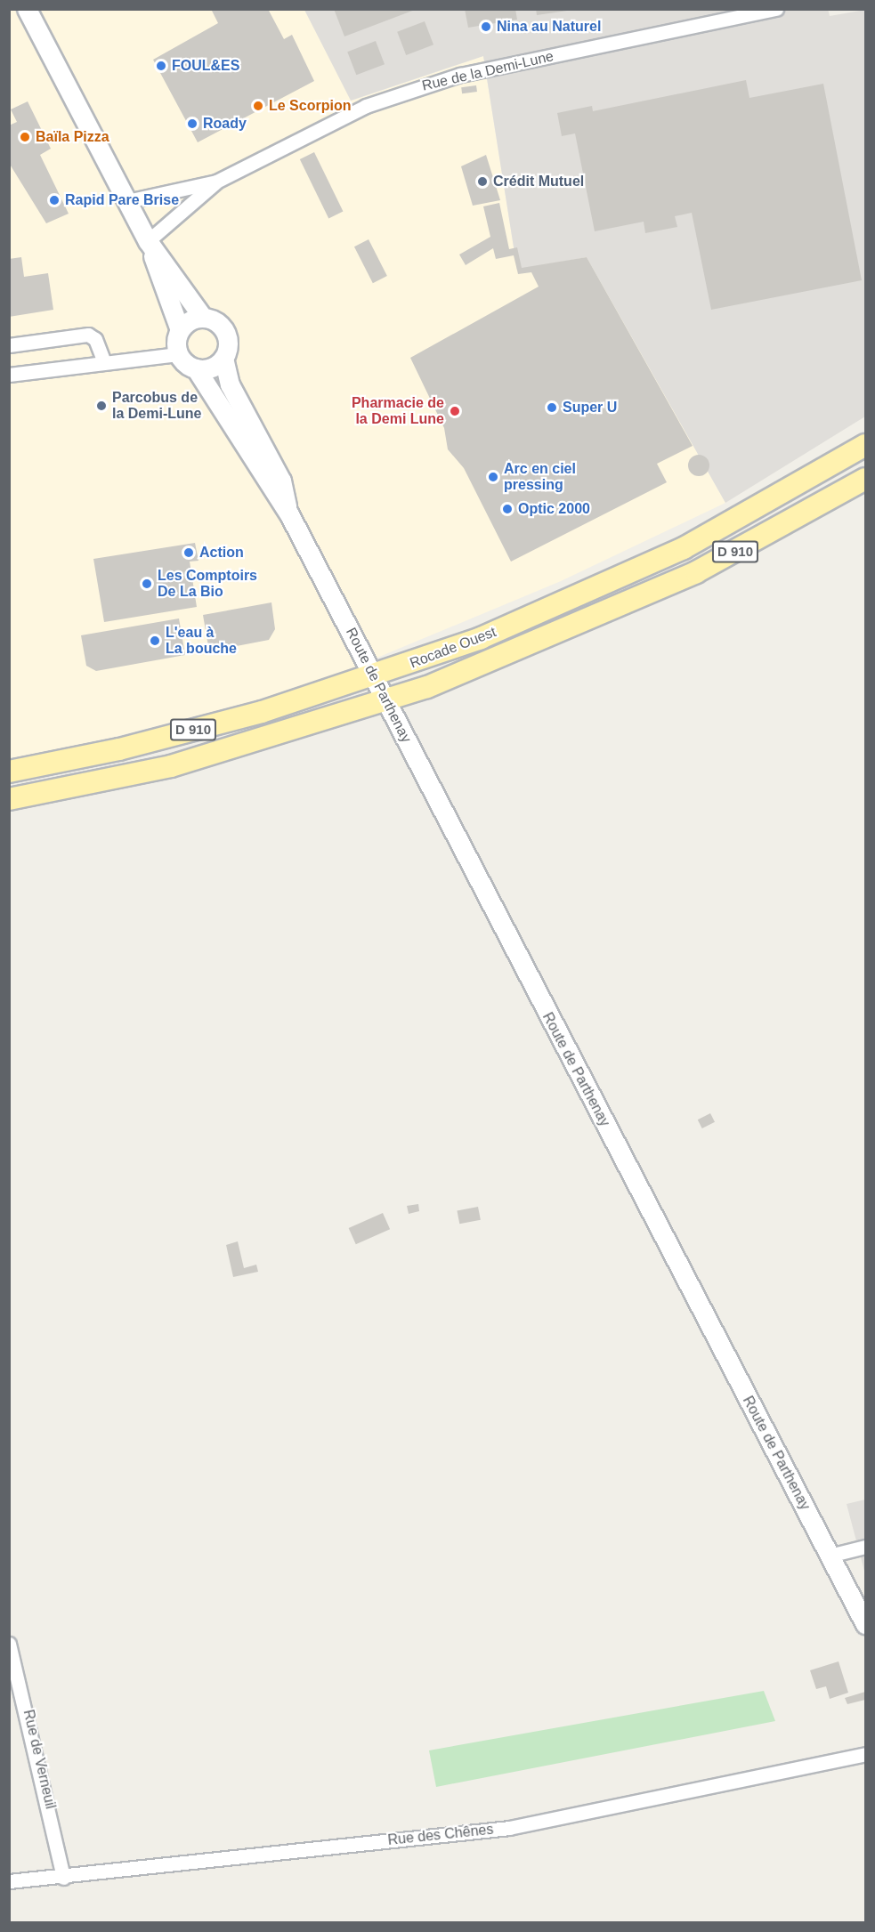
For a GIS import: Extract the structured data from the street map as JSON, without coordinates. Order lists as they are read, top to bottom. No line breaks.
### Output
{"streets":{"main road":["D 910","Rocade Ouest","Route de Parthenay"],"street":["Rue de la Demi-Lune","Rue de Verneuil","Rue des Chênes"]},"crossings":[["D 910","Rocade Ouest"],["D 910","Route de Parthenay"],["Rocade Ouest","Route de Parthenay"],["Rue de Verneuil","Rue des Chênes"]],"places":["Nina au Naturel","FOUL&ES","Le Scorpion","Roady","Baïla Pizza","Crédit Mutuel","Rapid Pare Brise","Parcobus de la Demi-Lune","Super U","Pharmacie de la Demi Lune","Arc en ciel pressing","Optic 2000","Action","Les Comptoirs De La Bio","L'eau à La bouche"]}
